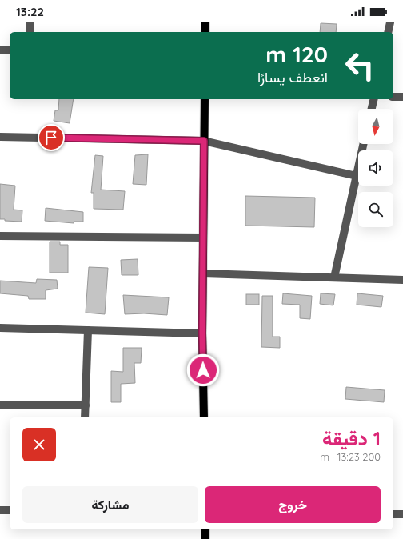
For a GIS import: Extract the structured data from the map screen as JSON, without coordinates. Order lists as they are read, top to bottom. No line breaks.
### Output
{"north":"bottom","page":{"status":"13:22","turn":["120 m","انعطف يسارًا"],"heading":["1 دقيقة","200 m · 13:23"],"buttons":["خروج","مشاركة"]}}
